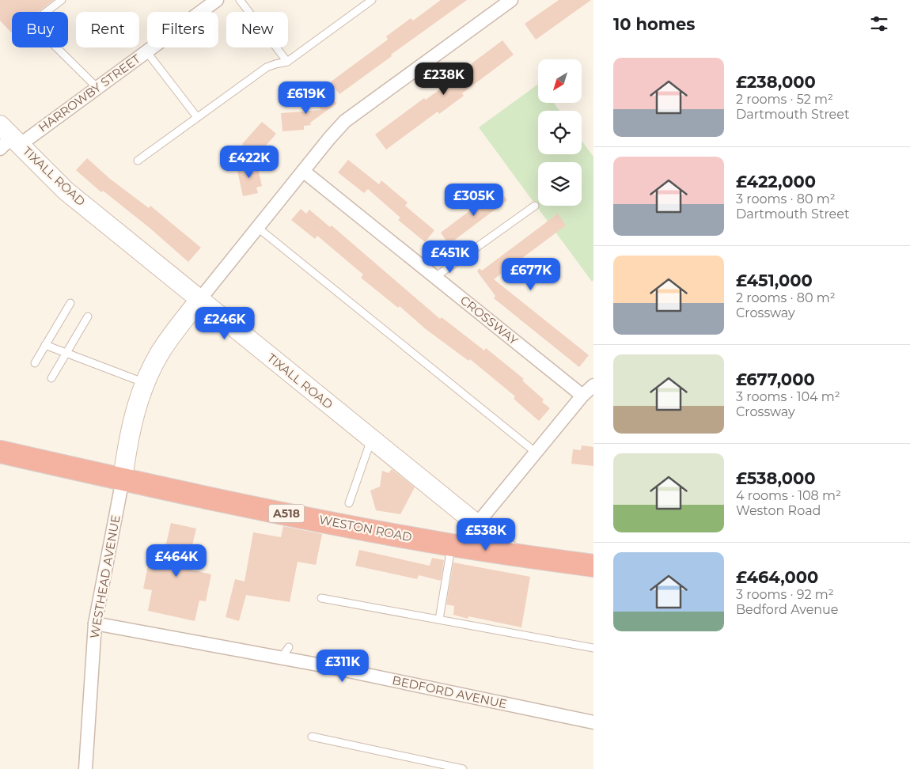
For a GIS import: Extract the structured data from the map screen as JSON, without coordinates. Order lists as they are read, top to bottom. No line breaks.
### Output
{"streets":{"highway":["A518","WESTON ROAD"],"street":["HARROWBY STREET","TIXALL ROAD","CROSSWAY","WESTHEAD AVENUE","BEDFORD AVENUE"]},"crossings":[["HARROWBY STREET","TIXALL ROAD"],["TIXALL ROAD","WESTON ROAD"],["WESTON ROAD","WESTHEAD AVENUE"],["WESTHEAD AVENUE","BEDFORD AVENUE"]],"north":"bottom left","page":{"heading":"10 homes","chip":["Buy","Rent","Filters","New"],"list":[{"name":"£238,000","note":"2 rooms · 52 m² · Dartmouth Street"},{"name":"£422,000","note":"3 rooms · 80 m² · Dartmouth Street"},{"name":"£451,000","note":"2 rooms · 80 m² · Crossway"},{"name":"£677,000","note":"3 rooms · 104 m² · Crossway"},{"name":"£538,000","note":"4 rooms · 108 m² · Weston Road"},{"name":"£464,000","note":"3 rooms · 92 m² · Bedford Avenue"}],"price":["£238K","£619K","£422K","£305K","£451K","£677K","£246K","£538K","£464K","£311K"]}}
